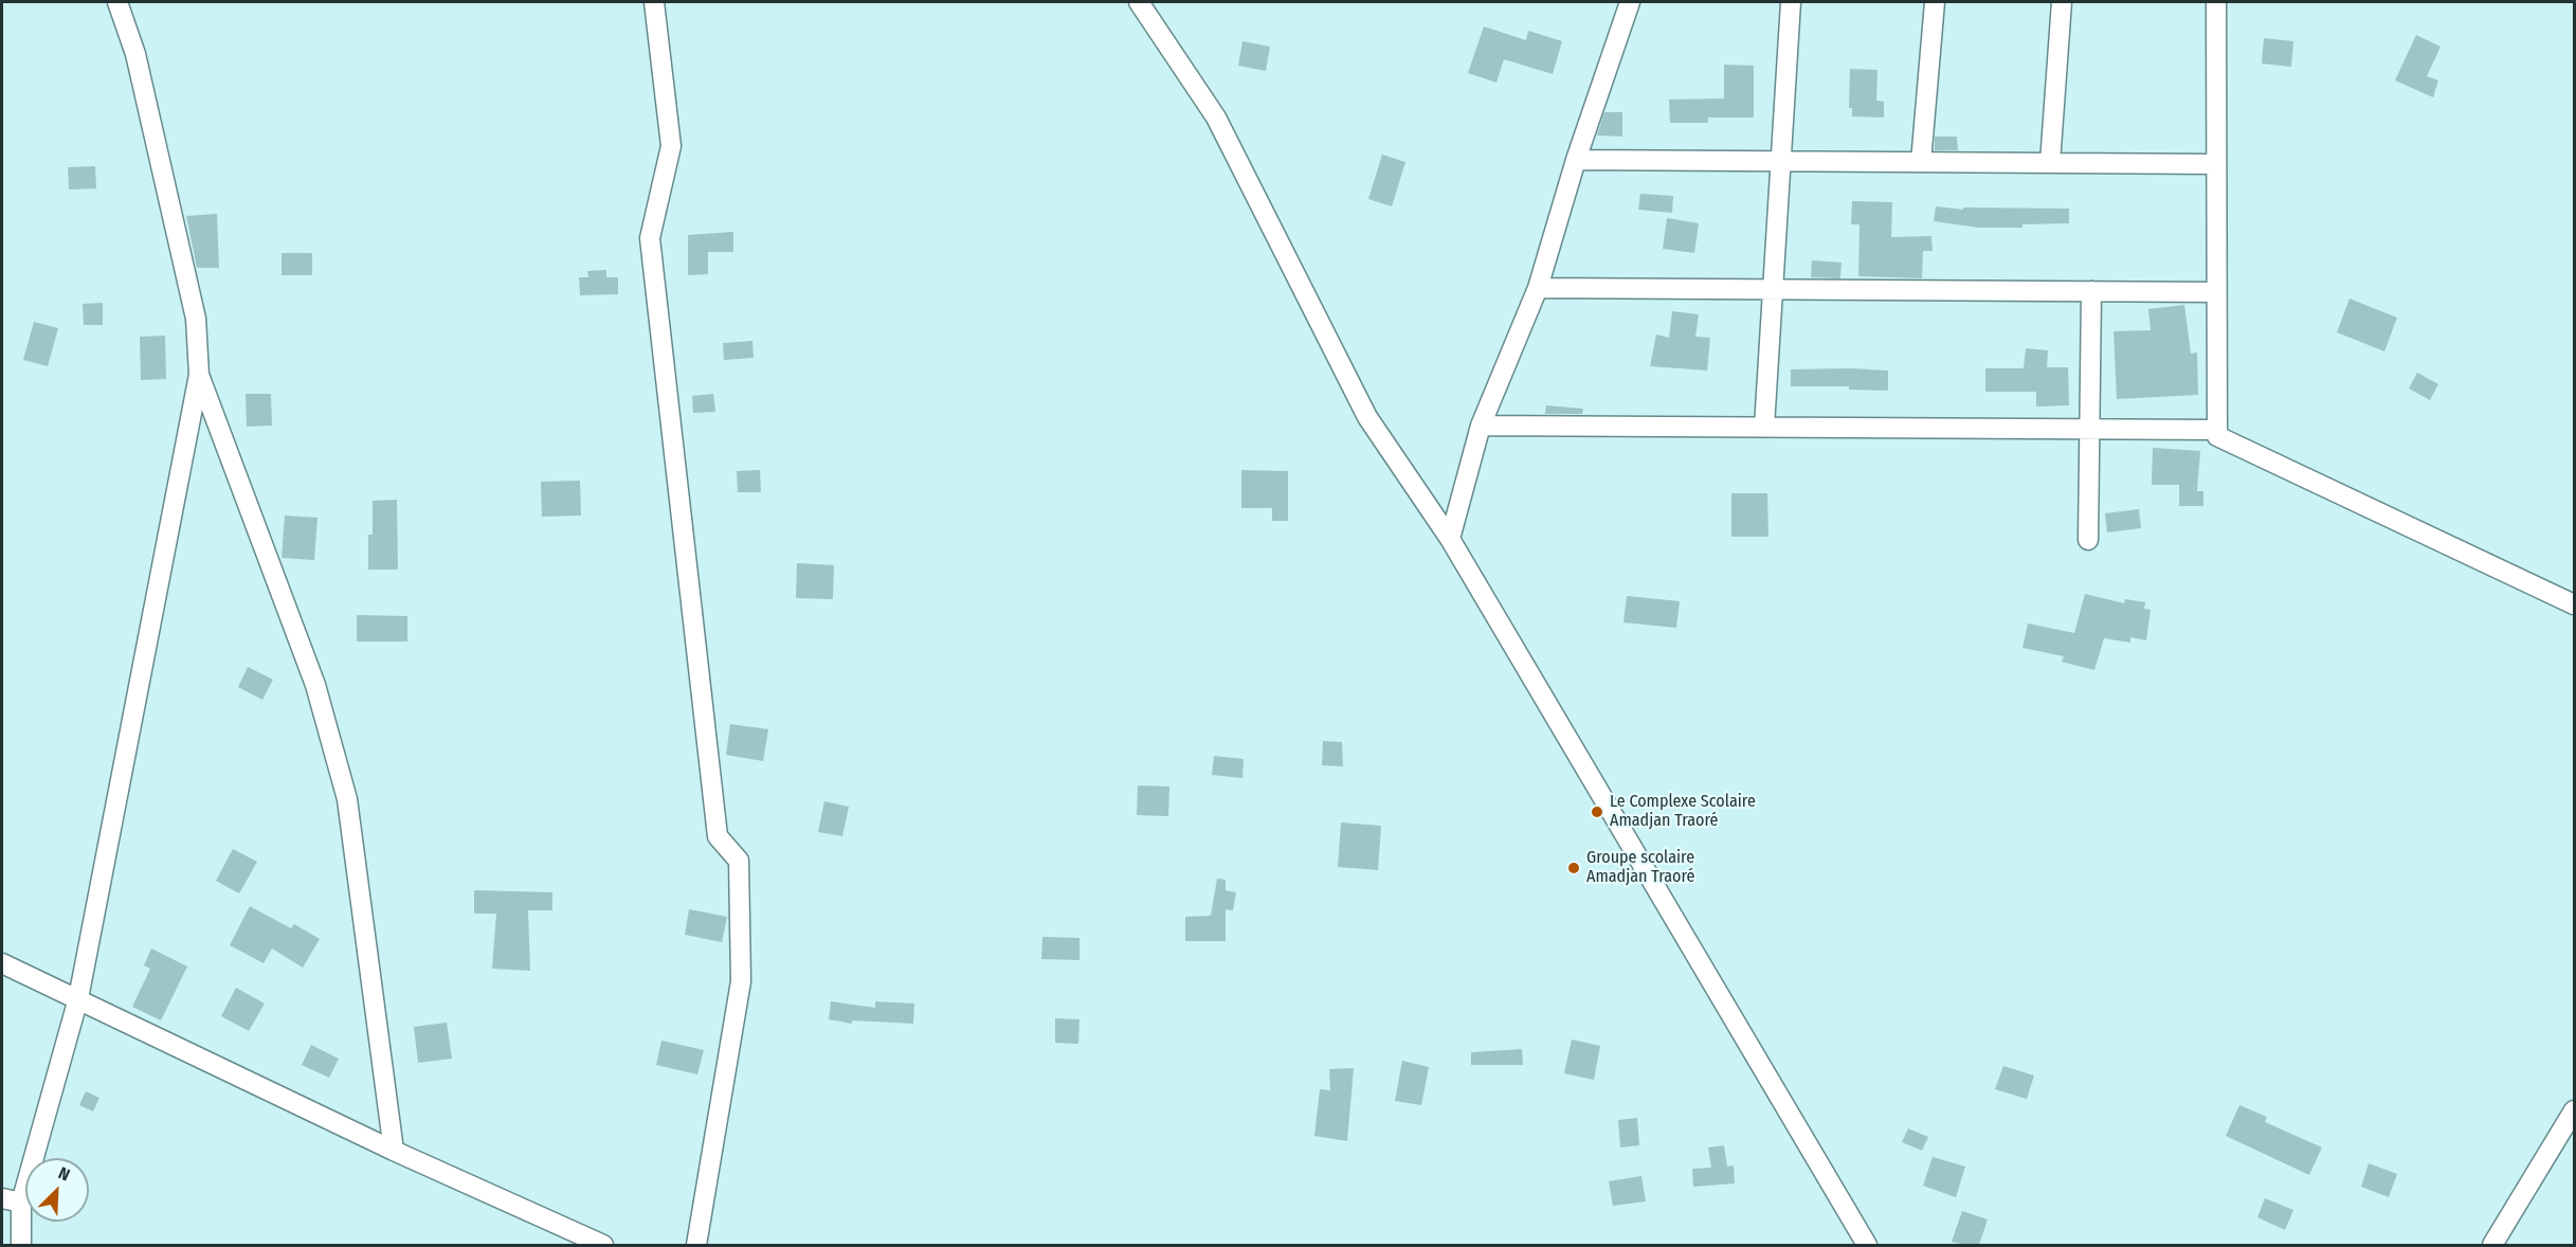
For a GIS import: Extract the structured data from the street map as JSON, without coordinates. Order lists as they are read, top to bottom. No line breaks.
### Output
{"places":["Le Complexe Scolaire Amadjan Traoré","Groupe scolaire Amadjan Traoré"],"north":"top right"}
